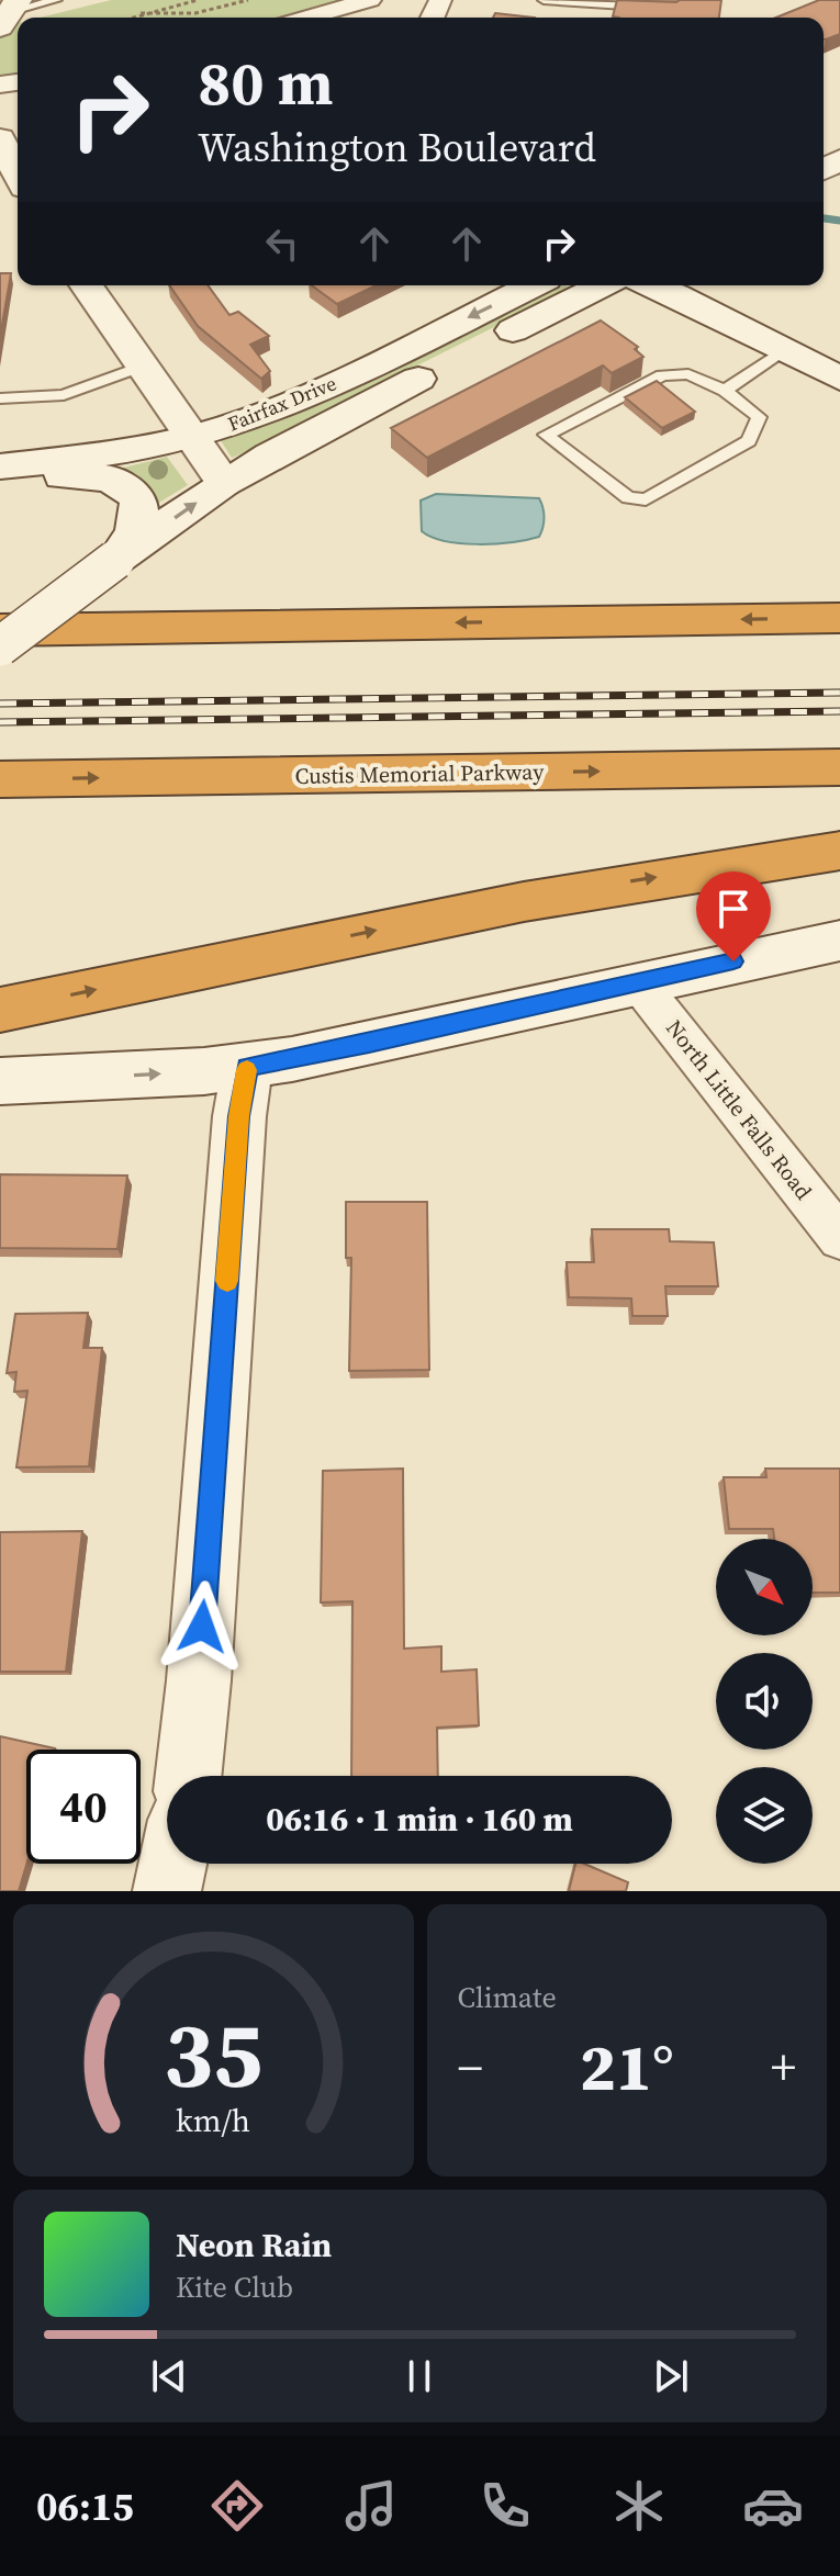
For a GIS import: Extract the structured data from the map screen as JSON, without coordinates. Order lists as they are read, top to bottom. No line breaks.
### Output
{"streets":{"highway":["Custis Memorial Parkway"],"main road":["Fairfax Drive"],"street":["North Little Falls Road"]},"north":"bottom right","page":{"turn":["80 m","Washington Boulevard"],"limit":"40","trip":"06:16 · 1 min · 160 m","tile":"Climate","heat":["−","21°","+"],"song":["Neon Rain","Kite Club"],"tabs":"06:15","gauge":["35","km/h"]}}
